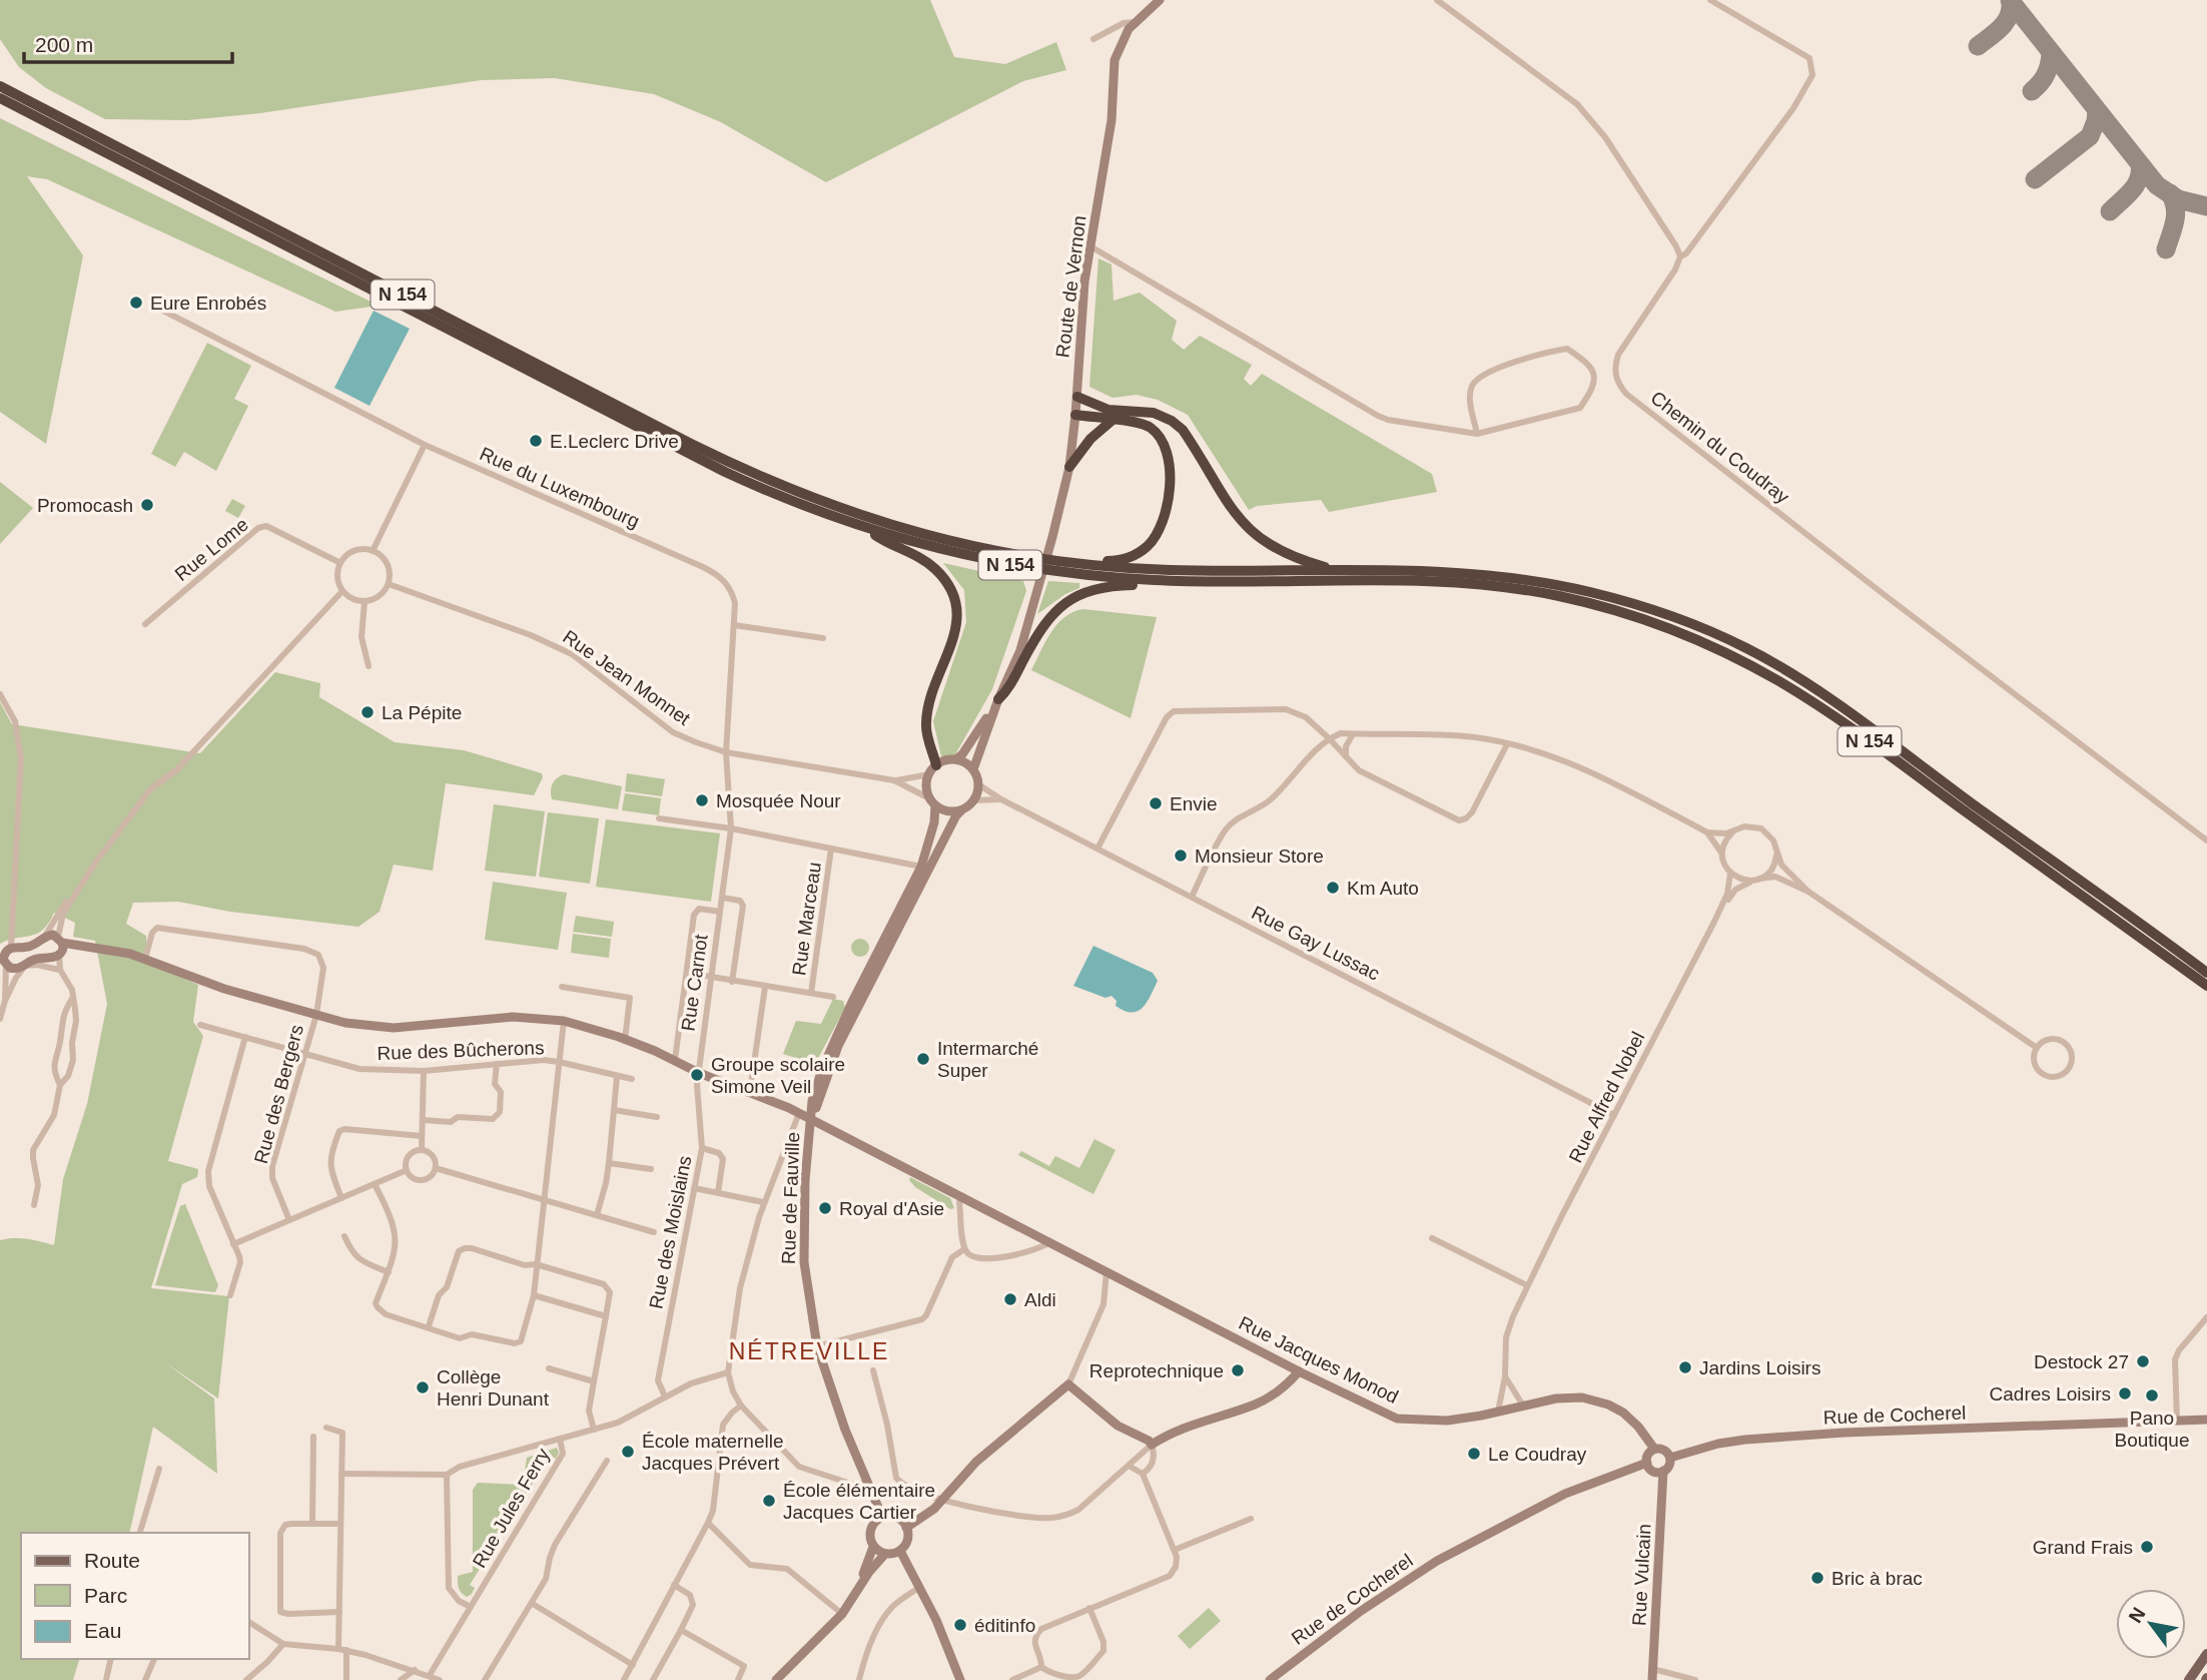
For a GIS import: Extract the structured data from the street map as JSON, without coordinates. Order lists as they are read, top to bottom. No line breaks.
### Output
{"streets":{"highway":["N 154"],"street":["Route de Vernon","Chemin du Coudray","Rue du Luxembourg","Rue Lome","Rue Jean Monnet","Rue Marceau","Rue Gay Lussac","Rue Carnot","Rue des Bûcherons","Rue des Bergers","Rue Alfred Nobel","Rue de Fauville","Rue des Moislains","Rue Jacques Monod","Rue de Cocherel","Rue Jules Ferry","Rue Vulcain"]},"crossings":[["Rue du Luxembourg","Rue Jean Monnet"],["Rue du Luxembourg","Rue Carnot"],["Rue Lome","Rue Jean Monnet"],["Rue Jean Monnet","Rue Gay Lussac"],["Rue Jean Monnet","Rue de Fauville"],["Rue Gay Lussac","Rue Alfred Nobel"],["Rue Gay Lussac","Rue de Fauville"],["Rue Carnot","Rue des Moislains"],["Rue Carnot","Rue Jacques Monod"],["Rue des Bûcherons","Rue des Bergers"],["Rue des Bergers","Rue Jacques Monod"],["Rue Alfred Nobel","Rue Jacques Monod"],["Rue de Fauville","Rue Jacques Monod"],["Rue des Moislains","Rue Jacques Monod"],["Rue des Moislains","Rue Jules Ferry"],["Rue Jacques Monod","Rue de Cocherel"],["Rue Jacques Monod","Rue Vulcain"],["Rue de Cocherel","Rue Vulcain"]],"districts":["NÉTREVILLE"],"places":["Eure Enrobés","E.Leclerc Drive","Promocash","La Pépite","Mosquée Nour","Envie","Monsieur Store","Km Auto","Intermarché Super","Groupe scolaire Simone Veil","Royal d'Asie","Aldi","Destock 27","Jardins Loisirs","Reprotechnique","Collège Henri Dunant","Cadres Loisirs","Pano Boutique","École maternelle Jacques Prévert","Le Coudray","École élémentaire Jacques Cartier","Grand Frais","Bric à brac","éditinfo"],"legend":["Route","Parc","Eau"],"scale_bar":"200 m","north":"top left"}
